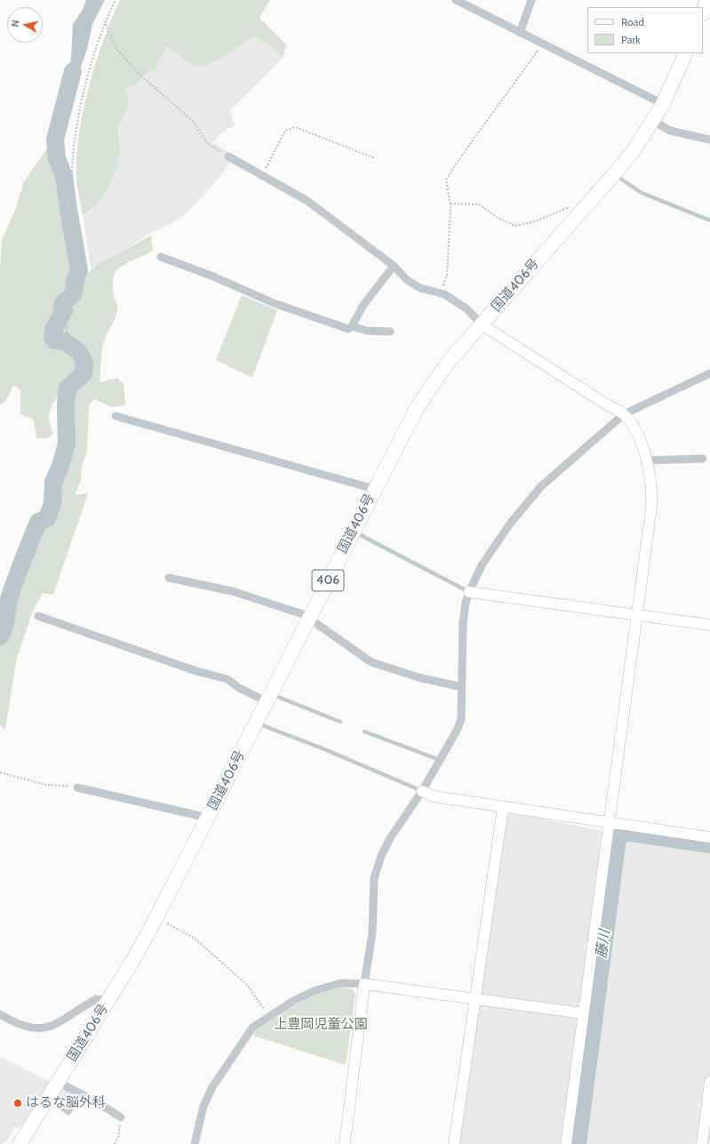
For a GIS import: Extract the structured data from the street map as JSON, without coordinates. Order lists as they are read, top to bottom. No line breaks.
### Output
{"streets":{"highway":["国道406号","406"]},"water":["藤川"],"parks":["上豊岡児童公園"],"places":["はるな脳外科"],"legend":["Road","Park"],"north":"left"}
